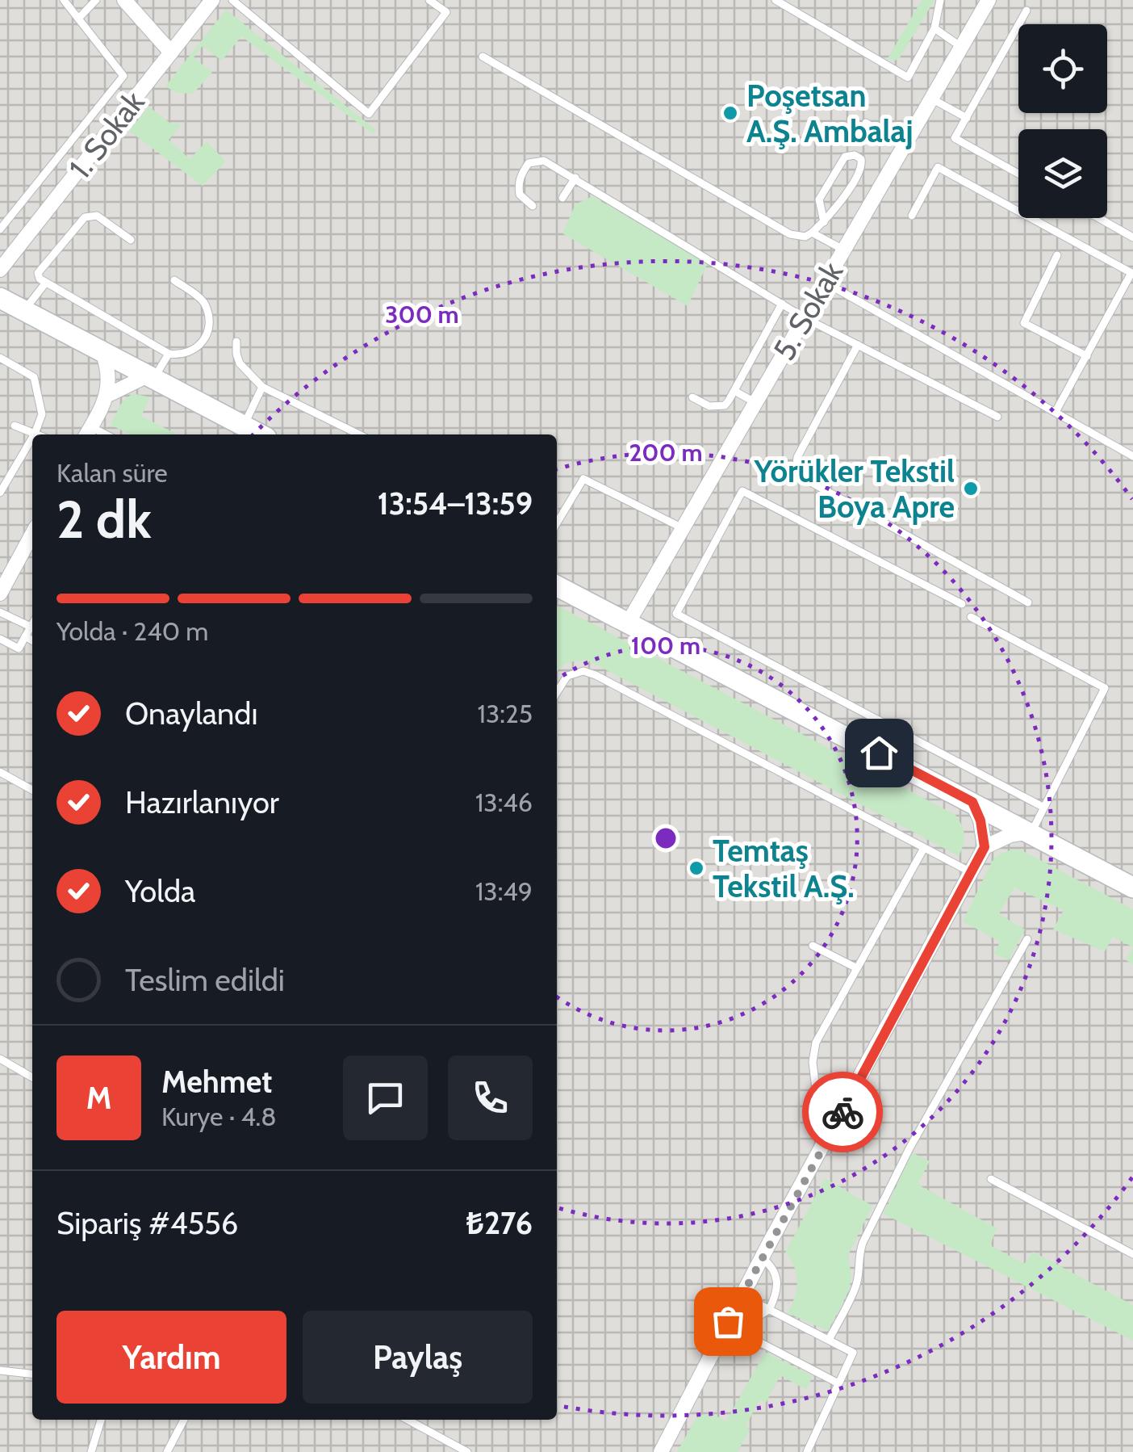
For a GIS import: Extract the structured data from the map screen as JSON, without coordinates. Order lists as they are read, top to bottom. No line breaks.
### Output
{"streets":{"street":["1. Sokak","5. Sokak"]},"places":["Poşetsan A.Ş. Ambalaj","Yörükler Tekstil Boya Apre","Temtaş Tekstil A.Ş."],"page":{"heading":["2 dk","Kalan süre","13:54–13:59"],"panel":["Mehmet","Kurye · 4.8","Sipariş #4556","₺276"],"bar":"Yolda · 240 m","list":[["Onaylandı","13:25"],["Hazırlanıyor","13:46"],["Yolda","13:49"],"Teslim edildi"],"round":"M","buttons":["Yardım","Paylaş"]},"rings":["300 m","200 m","100 m"]}
